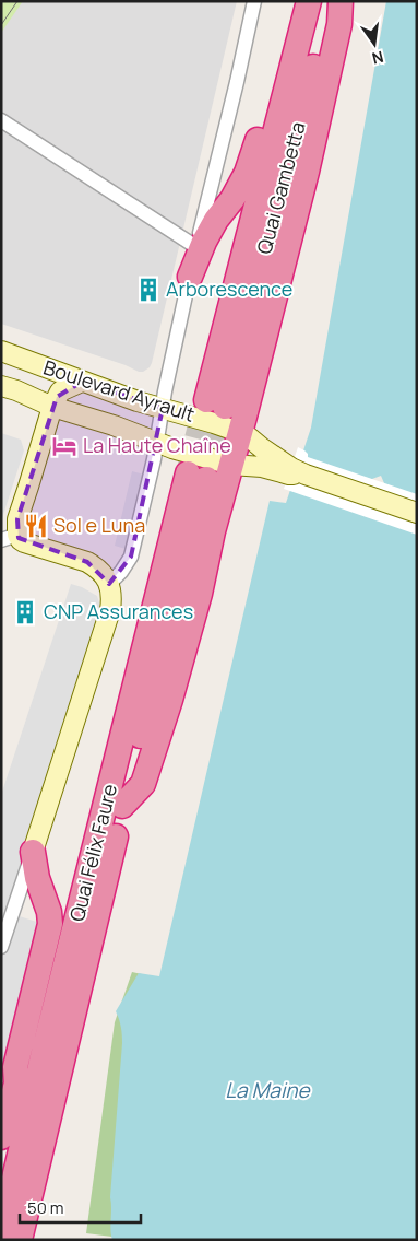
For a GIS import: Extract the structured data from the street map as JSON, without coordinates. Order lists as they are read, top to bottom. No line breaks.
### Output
{"streets":{"highway":["Quai Gambetta","Quai Félix Faure"],"main road":["Boulevard Ayrault"]},"water":["La Maine"],"places":{"building":["Arborescence","CNP Assurances"],"hotel":["La Haute Chaîne"],"restaurant":["Sol e Luna"]},"scale_bar":"50 m","north":"bottom"}
